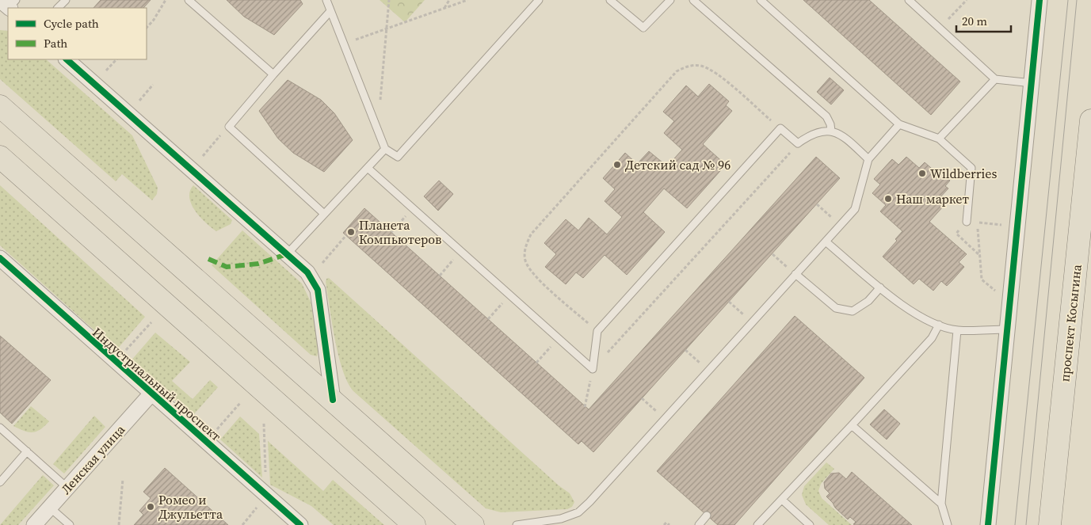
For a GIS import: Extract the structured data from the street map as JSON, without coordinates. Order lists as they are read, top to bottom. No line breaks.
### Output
{"streets":{"main road":["проспект Косыгина"],"street":["Индустриальный проспект","Ленская улица"]},"crossings":[["Индустриальный проспект","Ленская улица"]],"places":["Детский сад № 96","Wildberries","Наш маркет","Планета Компьютеров","Ромео и Джульетта"],"legend":["Cycle path","Path"],"scale_bar":"20 m"}
